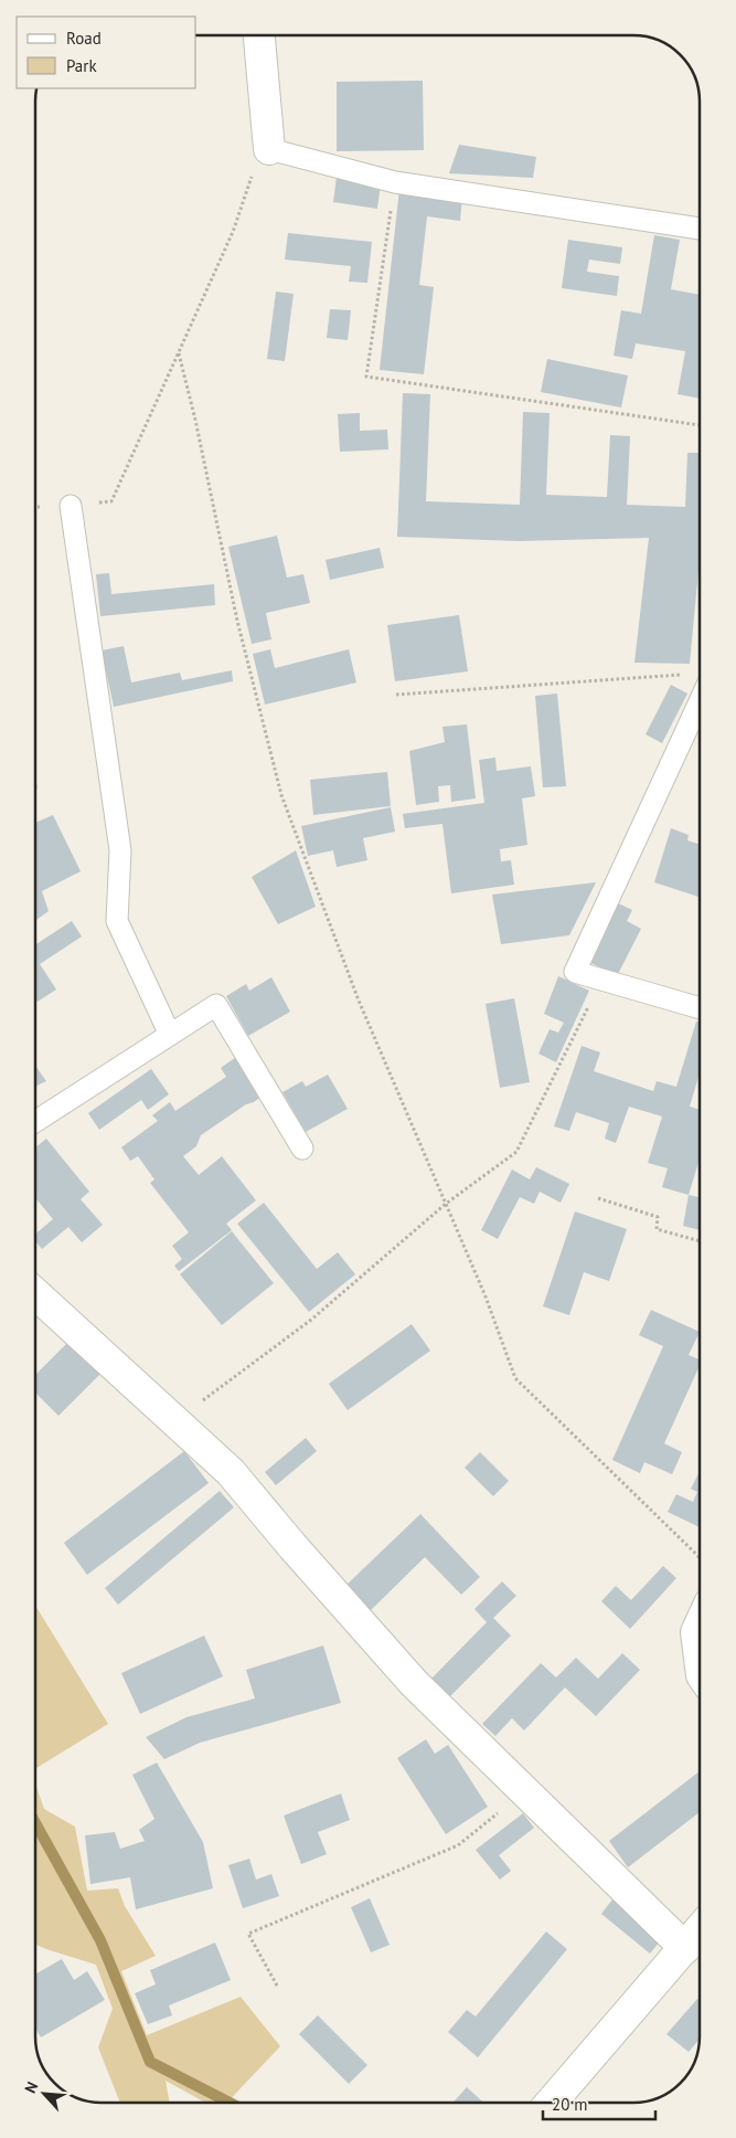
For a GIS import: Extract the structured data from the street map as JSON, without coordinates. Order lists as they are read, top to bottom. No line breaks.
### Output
{"legend":["Road","Park"],"scale_bar":"20 m","north":"top left"}
